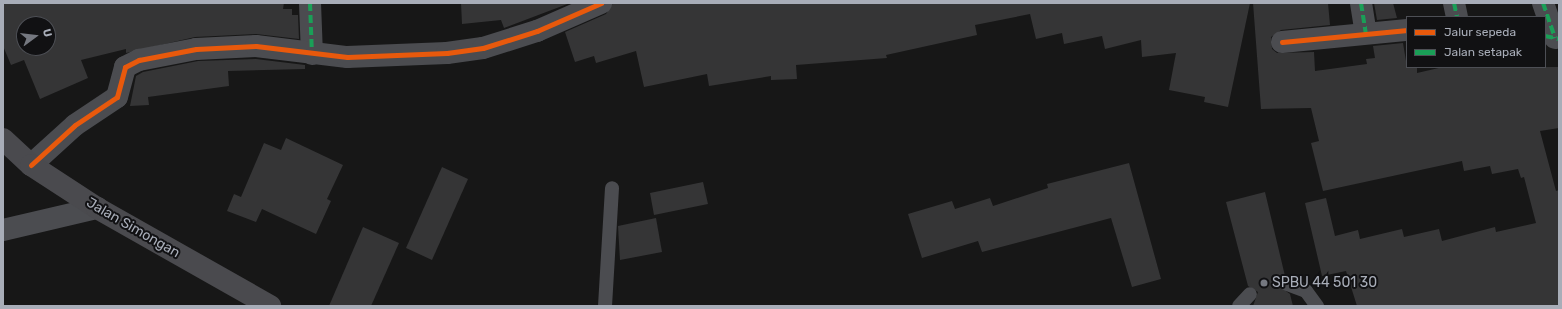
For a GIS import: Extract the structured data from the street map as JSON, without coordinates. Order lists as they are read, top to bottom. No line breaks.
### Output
{"streets":{"main road":["Jalan Simongan"]},"places":["SPBU 44 501 30"],"legend":["Jalur sepeda","Jalan setapak"],"north":"right"}
